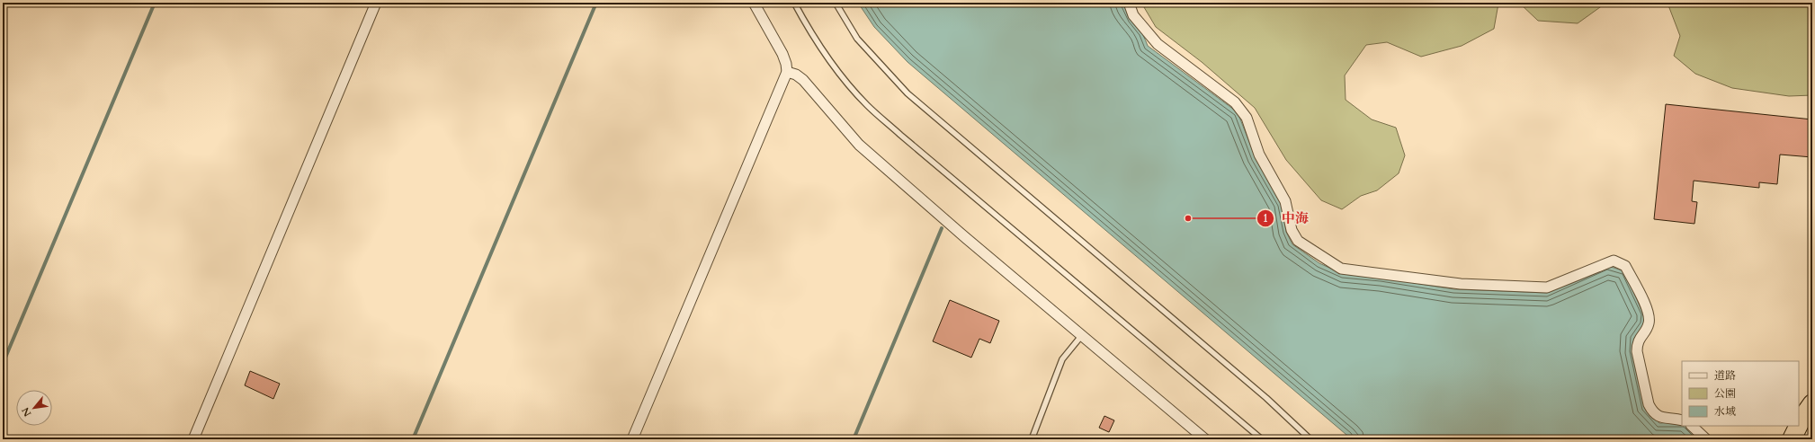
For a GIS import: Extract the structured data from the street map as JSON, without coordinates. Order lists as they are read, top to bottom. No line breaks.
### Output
{"places":["中海"],"legend":["道路","公園","水域"],"north":"bottom left"}
